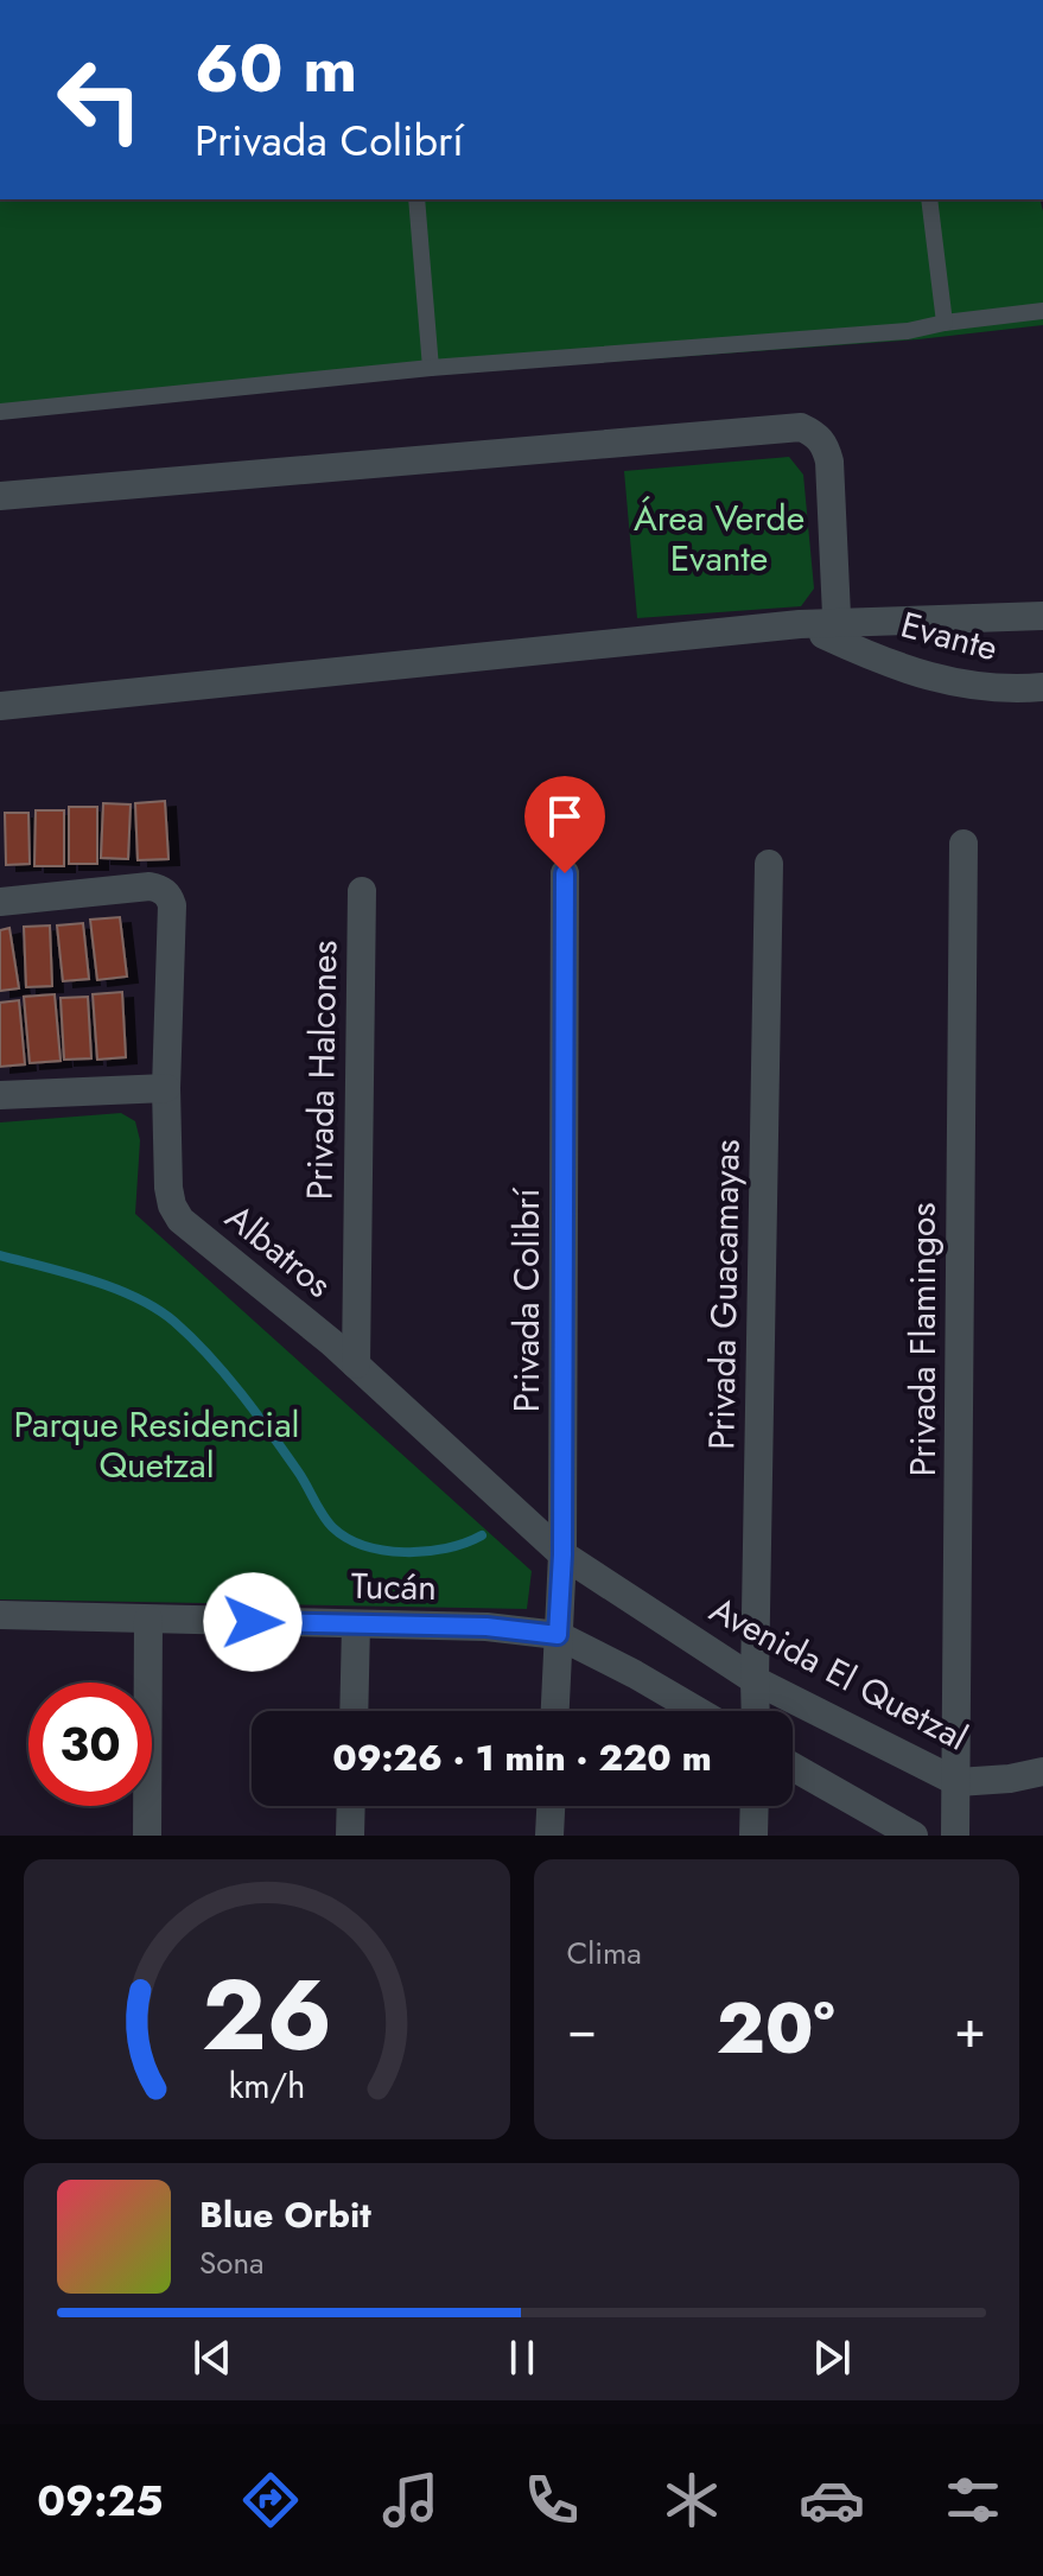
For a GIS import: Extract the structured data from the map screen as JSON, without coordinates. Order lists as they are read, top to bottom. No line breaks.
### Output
{"streets":{"street":["Evante","Privada Halcones","Albatros","Privada Guacamayas","Privada Colibrí","Privada Flamingos","Tucán","Avenida El Quetzal"]},"crossings":[["Privada Halcones","Albatros"],["Albatros","Privada Colibrí"],["Albatros","Avenida El Quetzal"],["Privada Guacamayas","Avenida El Quetzal"],["Privada Colibrí","Tucán"],["Privada Colibrí","Avenida El Quetzal"],["Privada Flamingos","Avenida El Quetzal"]],"parks":["Área Verde Evante","Parque Residencial Quetzal"],"page":{"turn":["60 m","Privada Colibrí"],"limit":"30","trip":"09:26 · 1 min · 220 m","tile":"Clima","heat":["−","20°","+"],"song":["Blue Orbit","Sona"],"tabs":"09:25","gauge":["26","km/h"]}}
